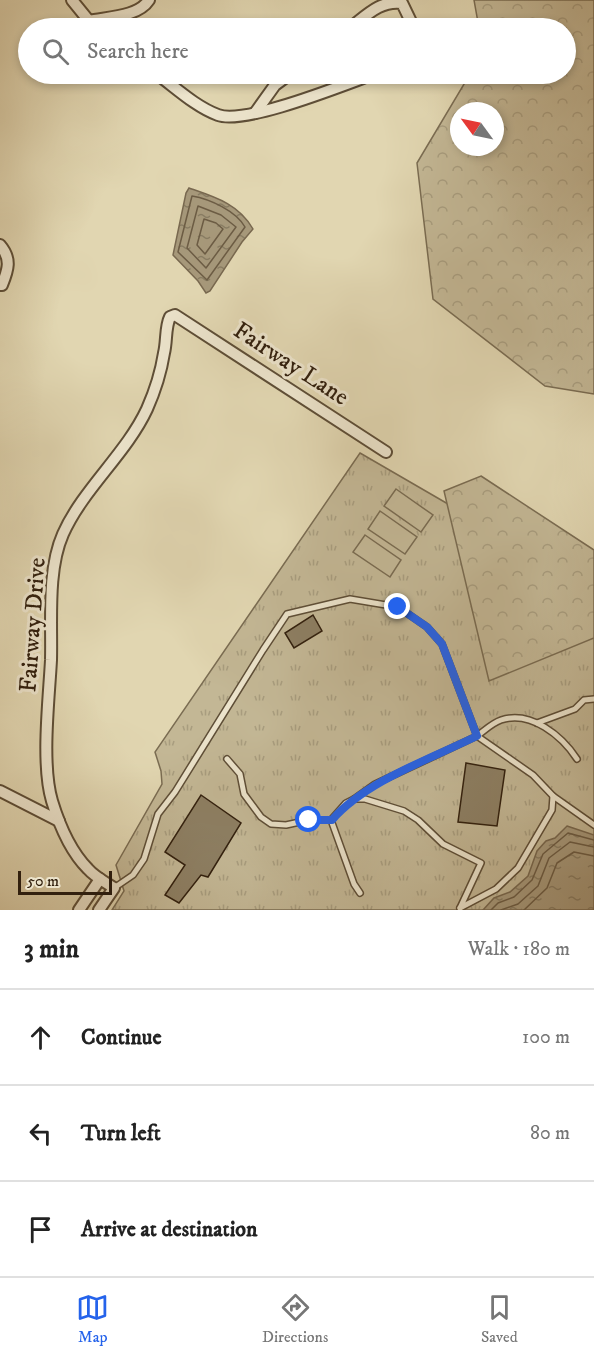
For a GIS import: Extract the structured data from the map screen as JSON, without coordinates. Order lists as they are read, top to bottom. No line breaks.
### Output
{"streets":{"street":["Fairway Lane","Fairway Drive"]},"crossings":[["Fairway Lane","Fairway Drive"]],"scale_bar":"50 m","north":"top left","page":{"search":"Search here","scale":"50 m","heading":["3 min","Walk · 180 m"],"list":[["Continue","100 m"],["Turn left","80 m"],"Arrive at destination"],"nav":["Map","Directions","Saved"]}}
